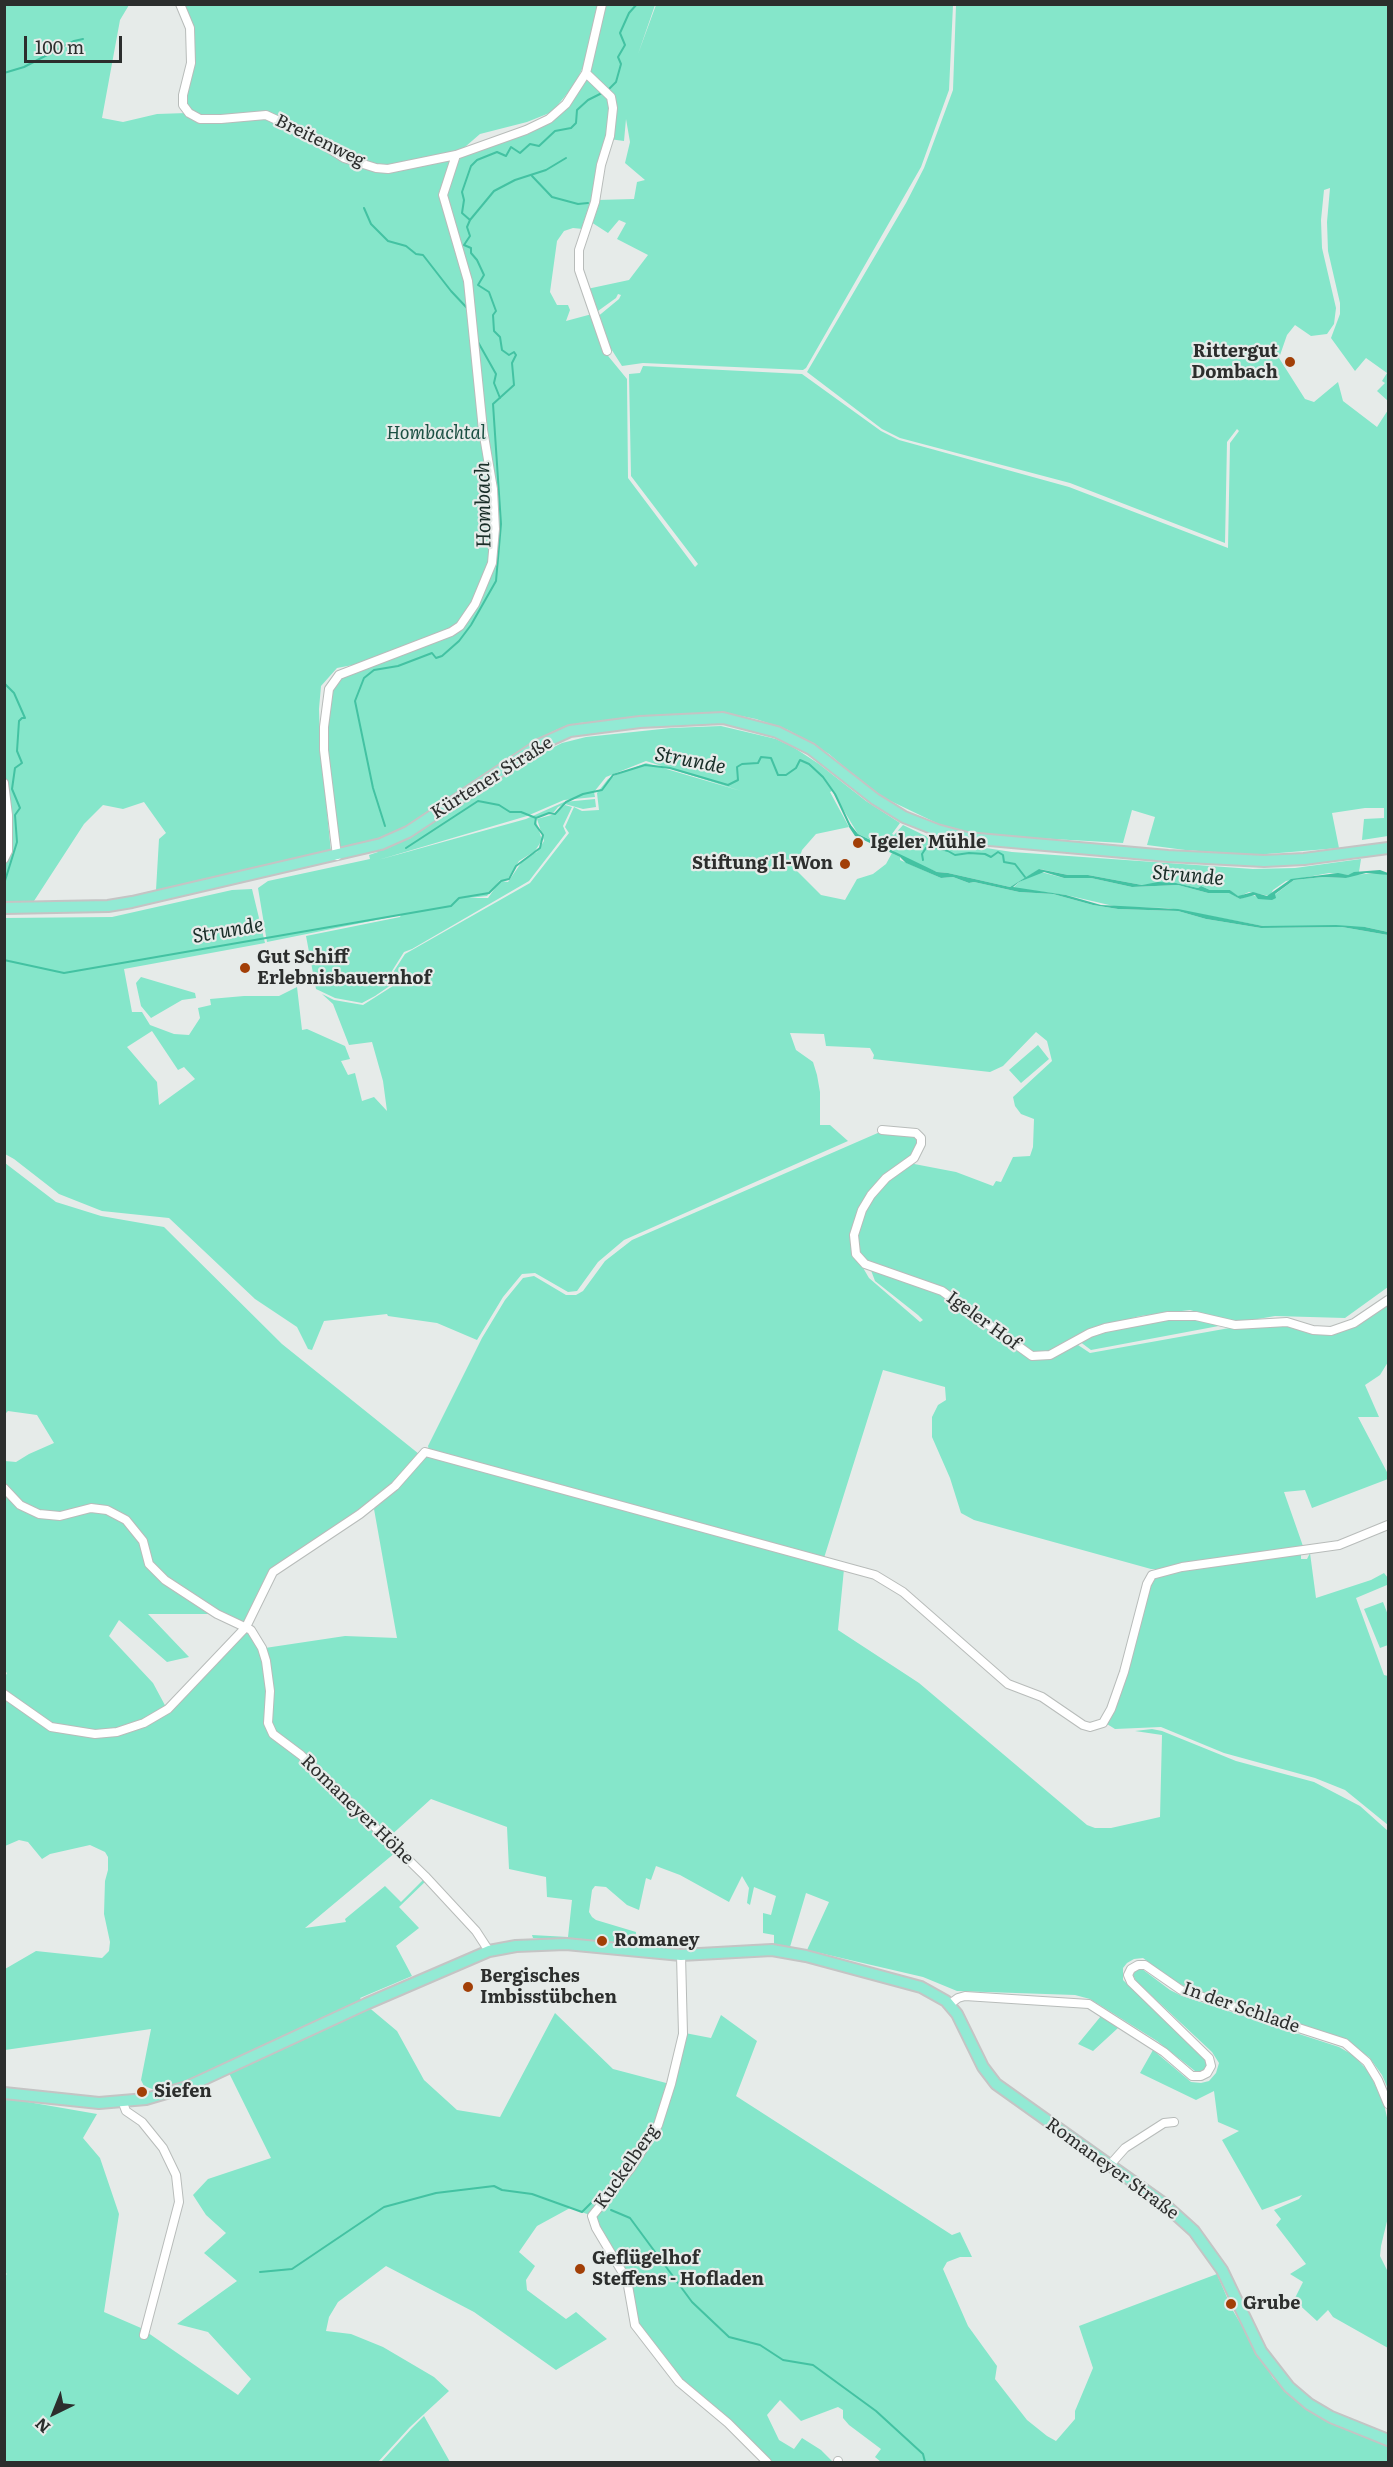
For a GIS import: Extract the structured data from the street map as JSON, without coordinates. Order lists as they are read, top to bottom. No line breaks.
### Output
{"streets":{"main road":["Kürtener Straße","Romaneyer Straße"],"street":["Breitenweg","Igeler Hof","Romaneyer Höhe","In der Schlade","Kuckelberg"]},"crossings":[["In der Schlade","Romaneyer Straße"],["Kuckelberg","Romaneyer Straße"]],"water":["Hombach","Strunde"],"parks":["Hombachtal"],"places":["Rittergut Dombach","Igeler Mühle","Stiftung Il-Won","Gut Schiff Erlebnisbauernhof","Romaney","Bergisches Imbisstübchen","Siefen","Geflügelhof Steffens - Hofladen","Grube"],"scale_bar":"100 m","north":"bottom left"}
